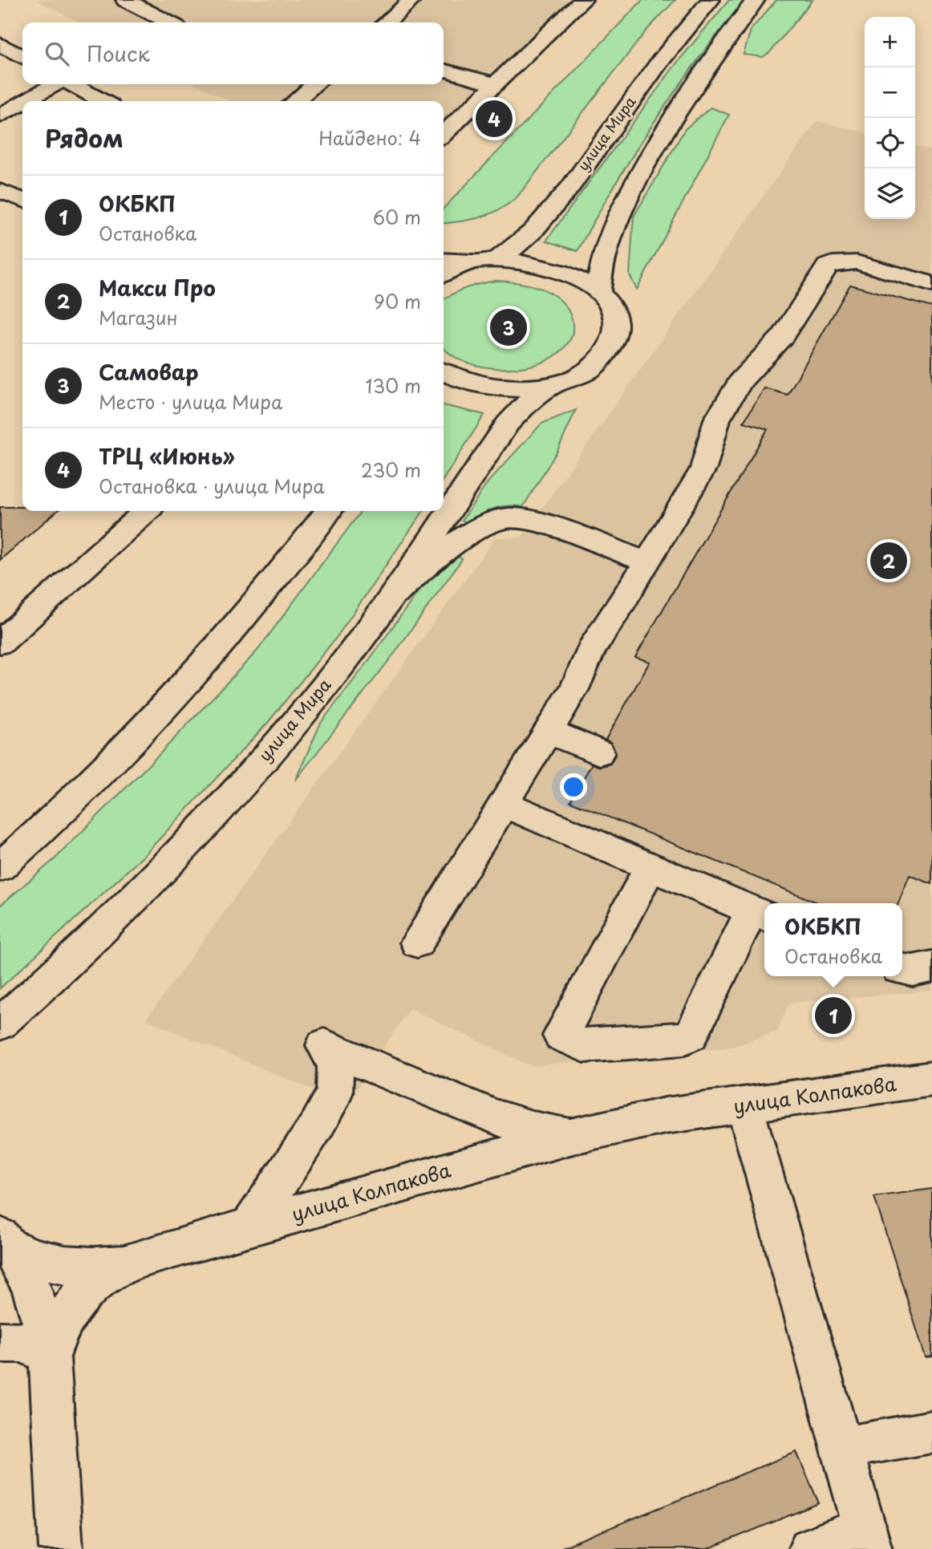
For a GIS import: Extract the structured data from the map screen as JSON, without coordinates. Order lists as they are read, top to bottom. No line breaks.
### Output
{"streets":{"main road":["улица Мира","улица Колпакова"]},"page":{"map_buttons":["+","−"],"search":"Поиск","pins":["4","3","2","1"],"heading":["Рядом","Найдено: 4"],"list":[{"mark":"1","name":"ОКБКП","note":"Остановка","value":"60 m"},{"mark":"2","name":"Макси Про","note":"Магазин","value":"90 m"},{"mark":"3","name":"Самовар","note":"Место · улица Мира","value":"130 m"},{"mark":"4","name":"ТРЦ «Июнь»","note":"Остановка · улица Мира","value":"230 m"}],"popup":["ОКБКП","Остановка"]}}
